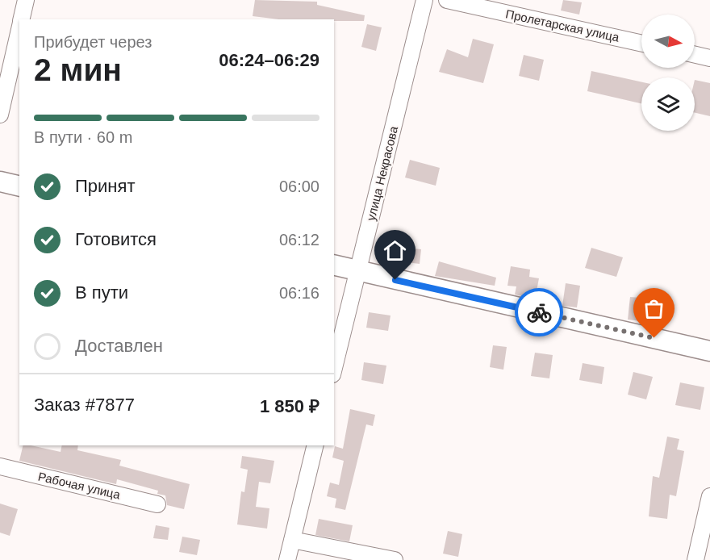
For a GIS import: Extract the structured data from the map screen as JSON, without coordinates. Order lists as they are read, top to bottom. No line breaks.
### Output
{"streets":{"street":["Пролетарская улица","улица Некрасова","Рабочая улица"]},"north":"right","page":{"heading":["2 мин","Прибудет через","06:24–06:29"],"panel":["Заказ #7877","1 850 ₽"],"bar":"В пути · 60 m","list":[["Принят","06:00"],["Готовится","06:12"],["В пути","06:16"],"Доставлен"]}}
